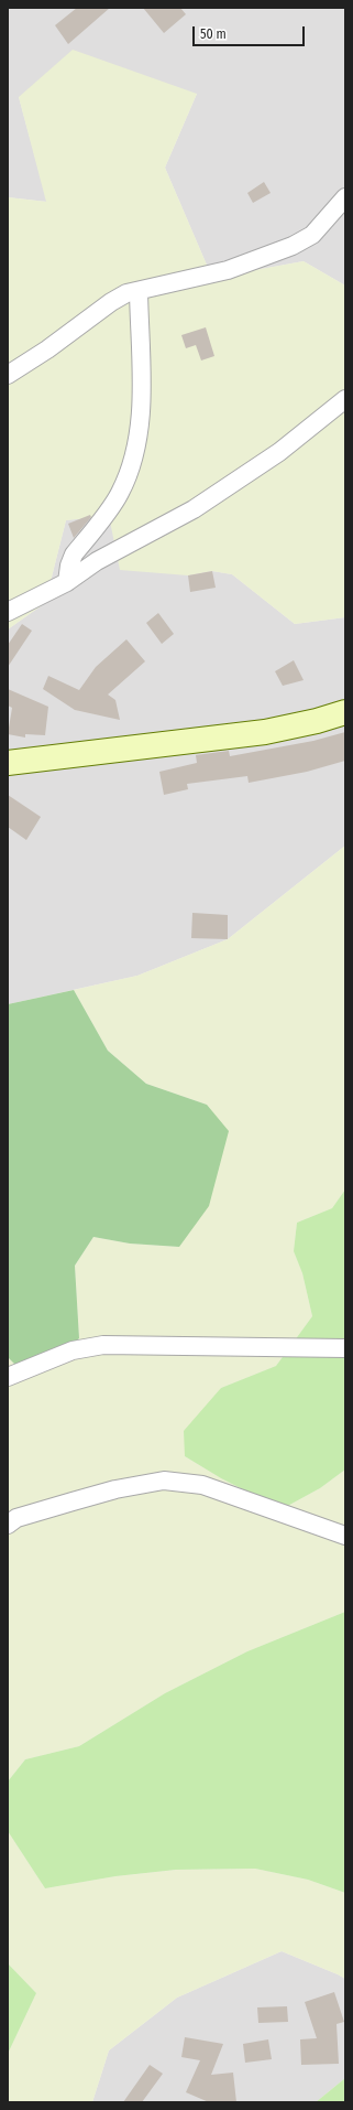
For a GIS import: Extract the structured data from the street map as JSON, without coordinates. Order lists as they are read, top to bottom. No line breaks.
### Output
{"scale_bar":"50 m"}
